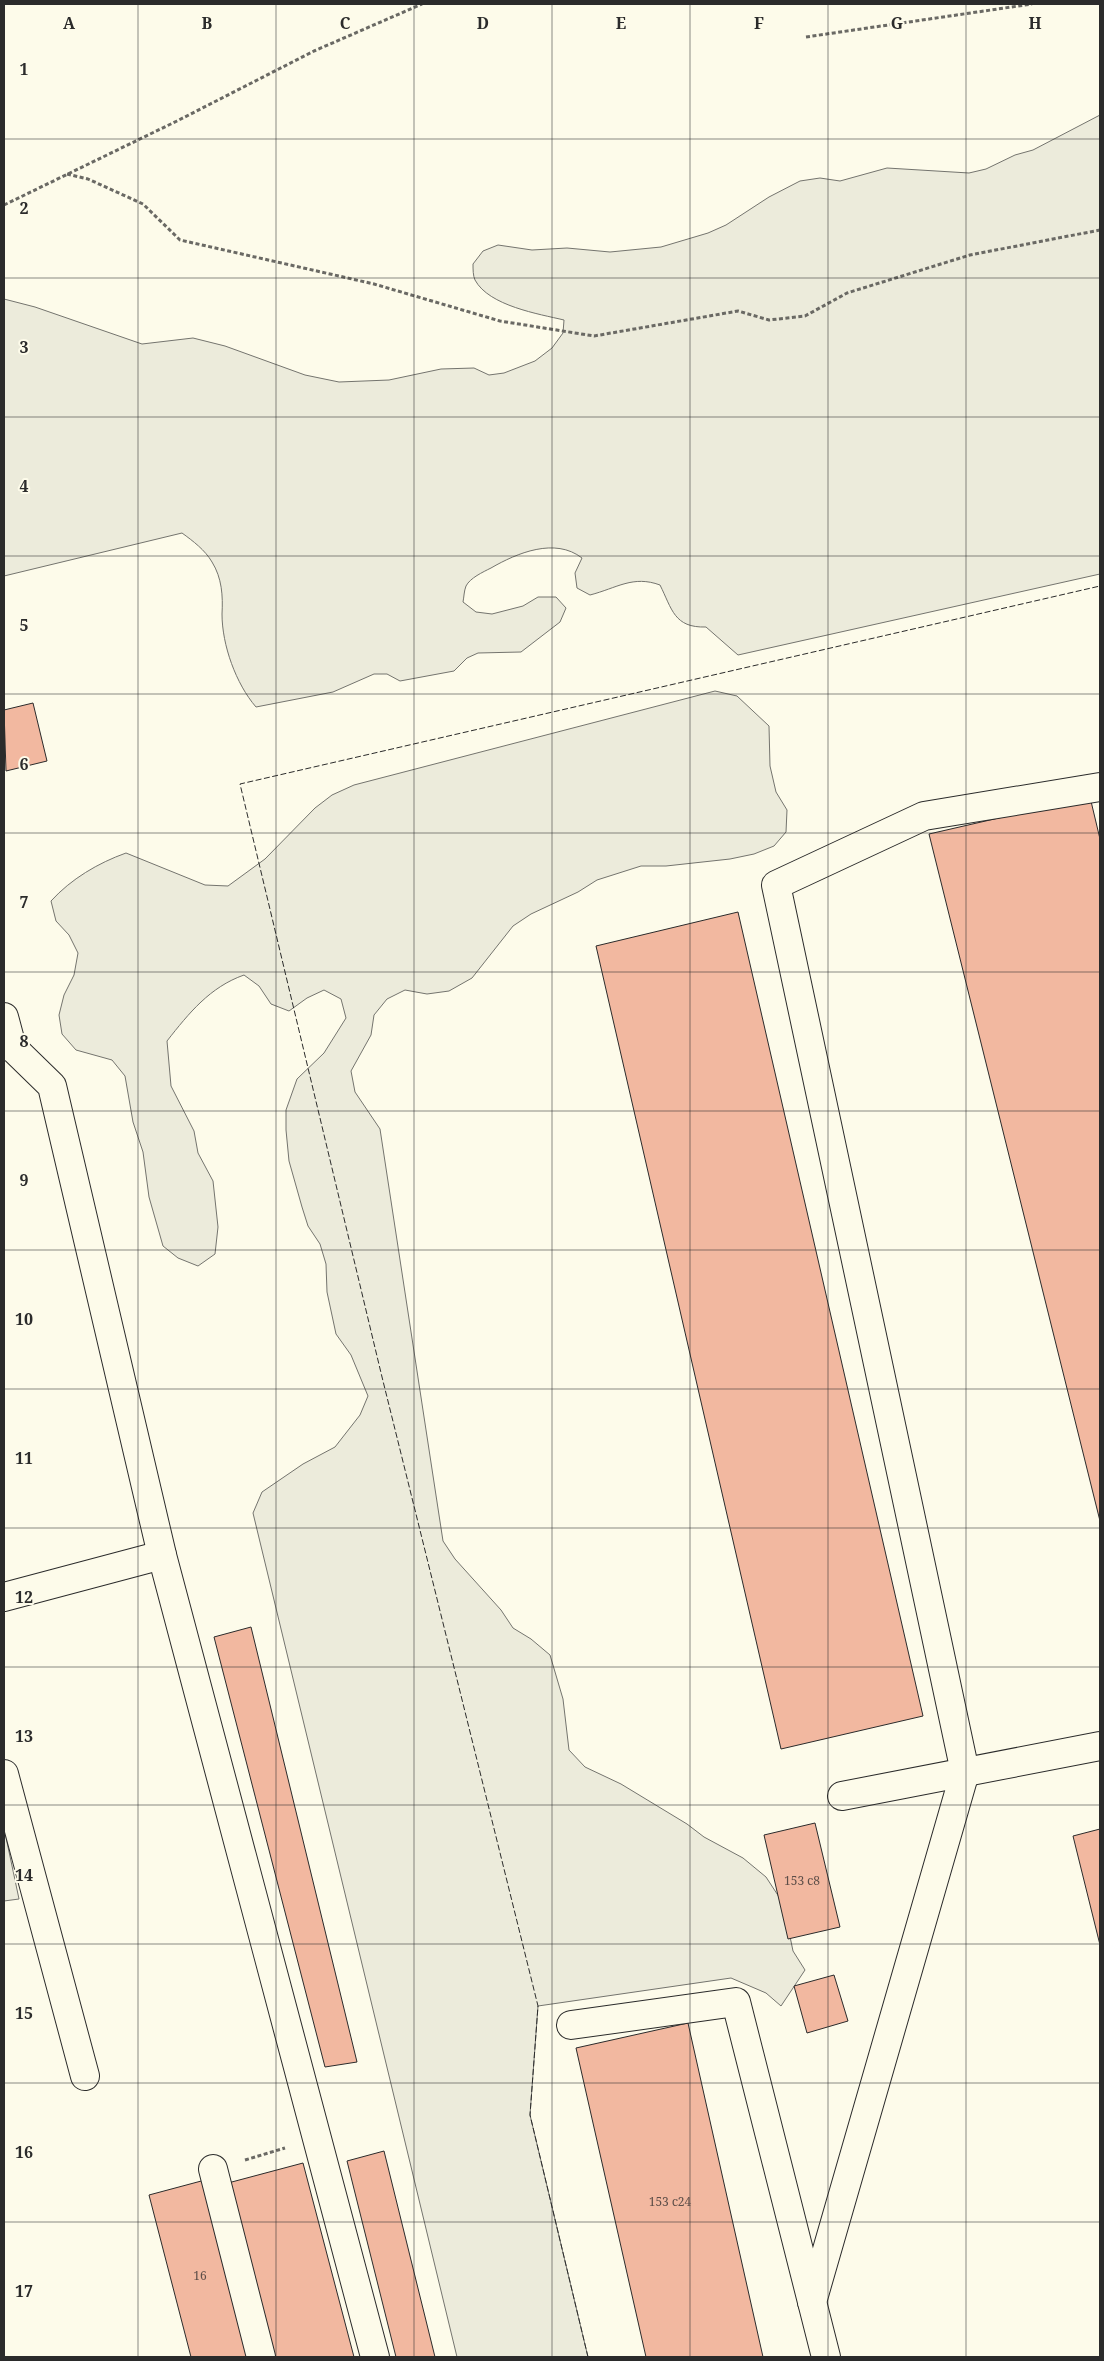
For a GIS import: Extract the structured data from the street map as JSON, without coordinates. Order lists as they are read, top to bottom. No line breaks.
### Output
{"house_numbers":["153 с8","153 с24","16"],"grid":{"columns":["A","B","C","D","E","F","G","H"],"rows":["1","2","3","4","5","6","7","8","9","10","11","12","13","14","15","16","17"]}}
